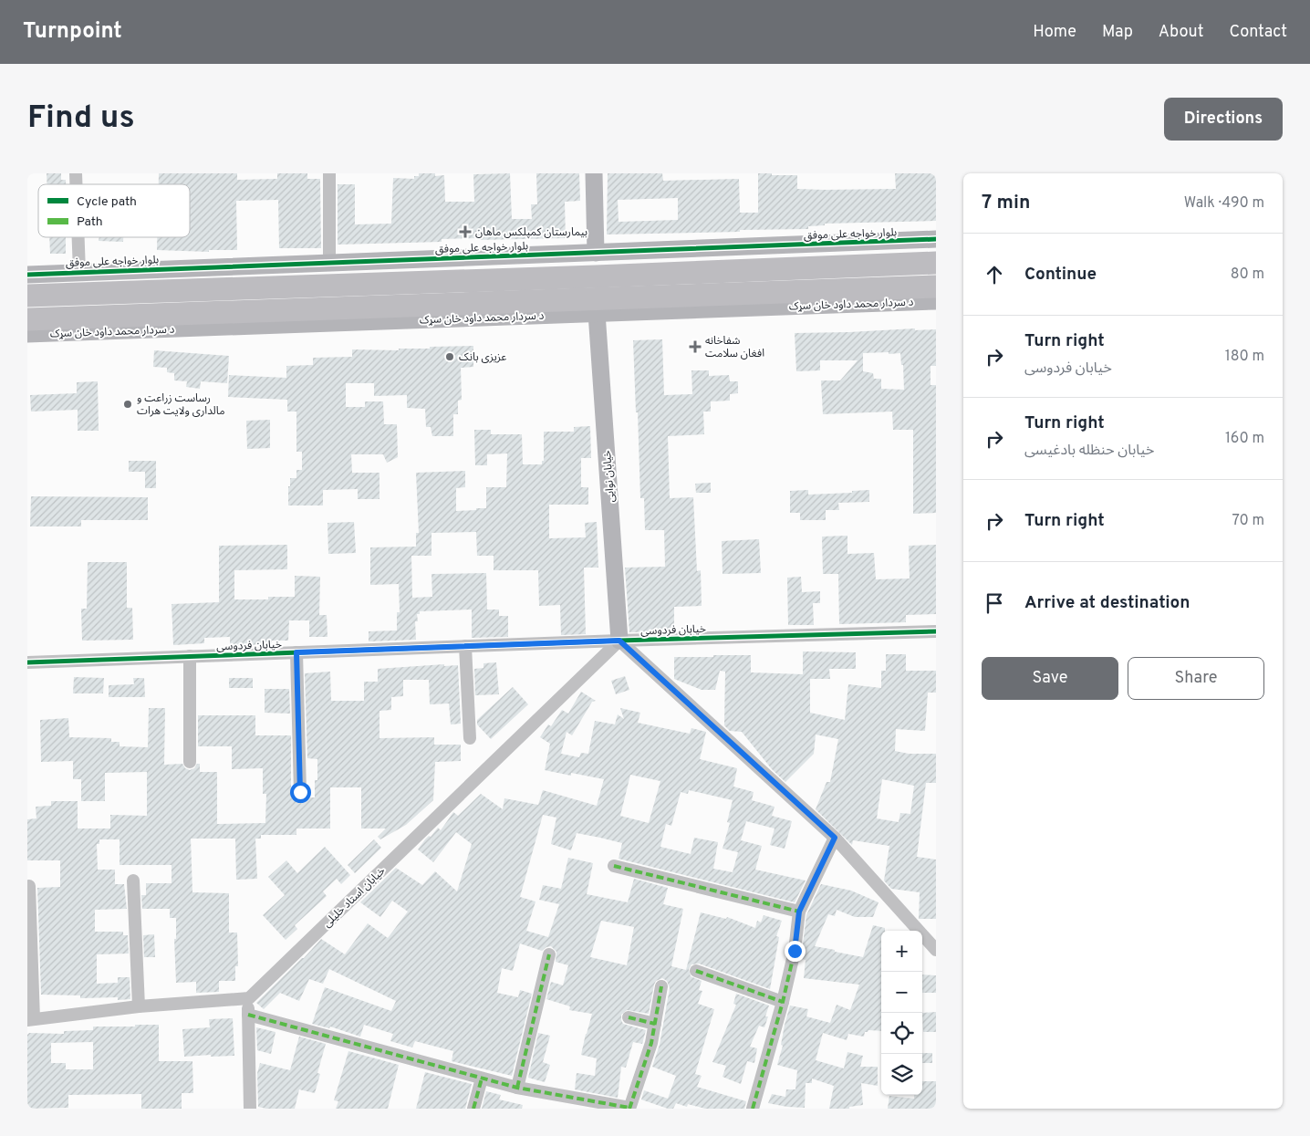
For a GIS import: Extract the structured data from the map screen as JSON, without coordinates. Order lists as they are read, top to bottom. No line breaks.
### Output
{"streets":{"highway":["د سردار محمد داود خان سړک"],"street":["بلوار خواجه علی موفق","خیابان نوایی","خیابان فردوسی","خیابان استاد خلیلی"]},"crossings":[["د سردار محمد داود خان سړک","خیابان نوایی"],["خیابان نوایی","خیابان فردوسی"],["خیابان نوایی","خیابان استاد خلیلی"],["خیابان فردوسی","خیابان استاد خلیلی"]],"places":{"health":["بیمارستان کمپلکس ماهان","شفاخانه افغان سلامت"],"other":["عزیزی بانک","رساست زراعت و مالداری ولایت هرات"]},"legend":["Cycle path","Path"],"page":{"header":"Turnpoint","nav":["Home","Map","About","Contact"],"buttons":["Directions",["Save","Share"]],"title":"Find us","heading":["7 min","Walk · 490 m"],"list":[["Continue","80 m"],["Turn right","خیابان فردوسی","180 m"],["Turn right","خیابان حنظله بادغیسی","160 m"],["Turn right","70 m"],"Arrive at destination"],"map_buttons":["+","−"]}}
